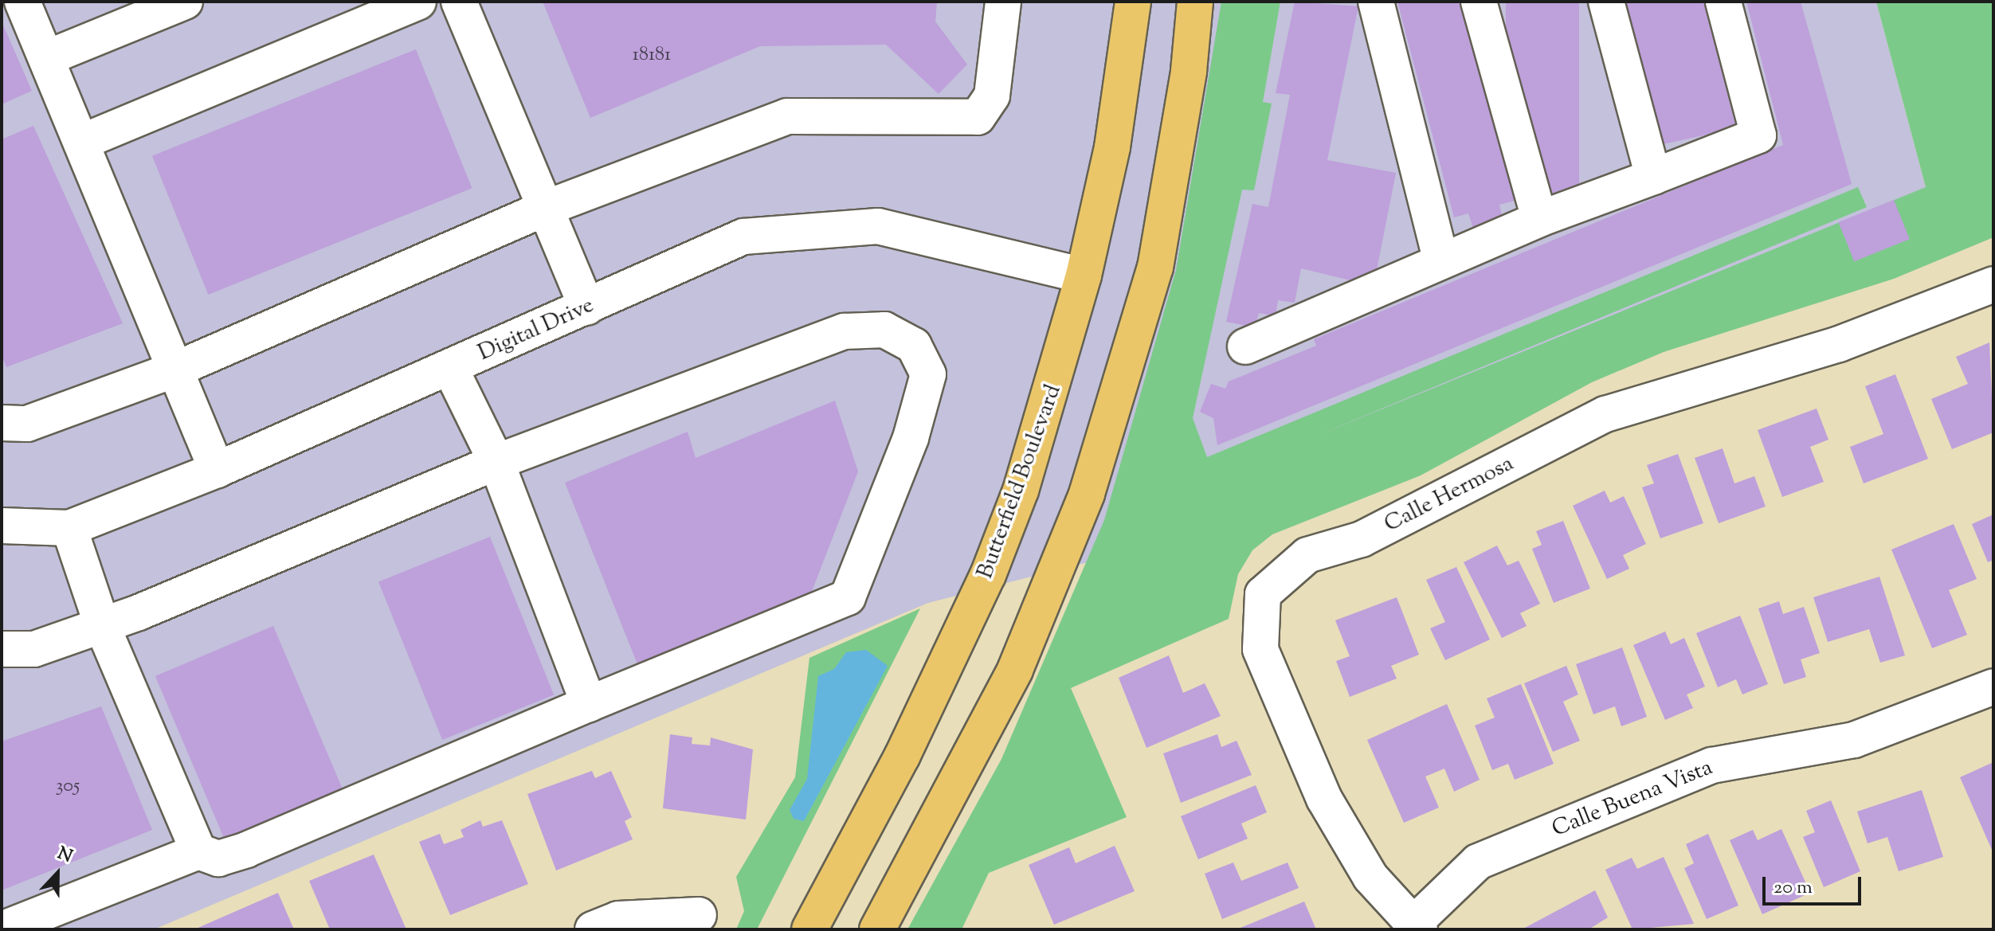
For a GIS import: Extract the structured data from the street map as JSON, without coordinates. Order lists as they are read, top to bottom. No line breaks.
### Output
{"streets":{"main road":["Butterfield Boulevard"],"street":["Digital Drive","Calle Hermosa","Calle Buena Vista"]},"crossings":[["Digital Drive","Butterfield Boulevard"],["Calle Hermosa","Calle Buena Vista"]],"house_numbers":["18181","305"],"scale_bar":"20 m","north":"top"}
